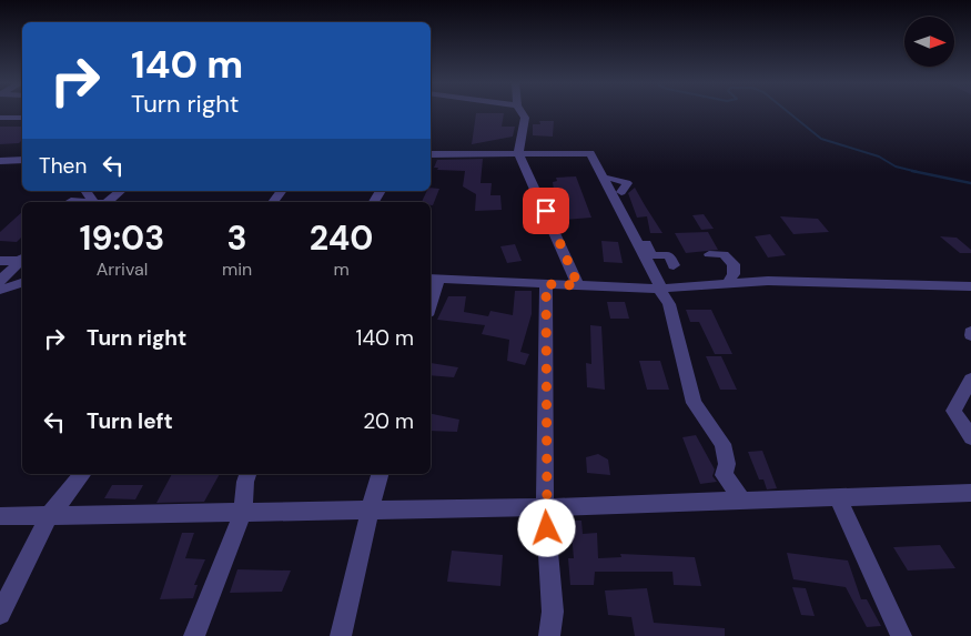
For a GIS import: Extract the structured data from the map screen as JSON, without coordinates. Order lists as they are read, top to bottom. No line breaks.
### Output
{"north":"right","page":{"turn":["140 m","Turn right"],"then":"Then","eta":["19:03","Arrival","3","min","240","m"],"list":[{"name":"Turn right","value":"140 m"},{"name":"Turn left","value":"20 m"}]}}
